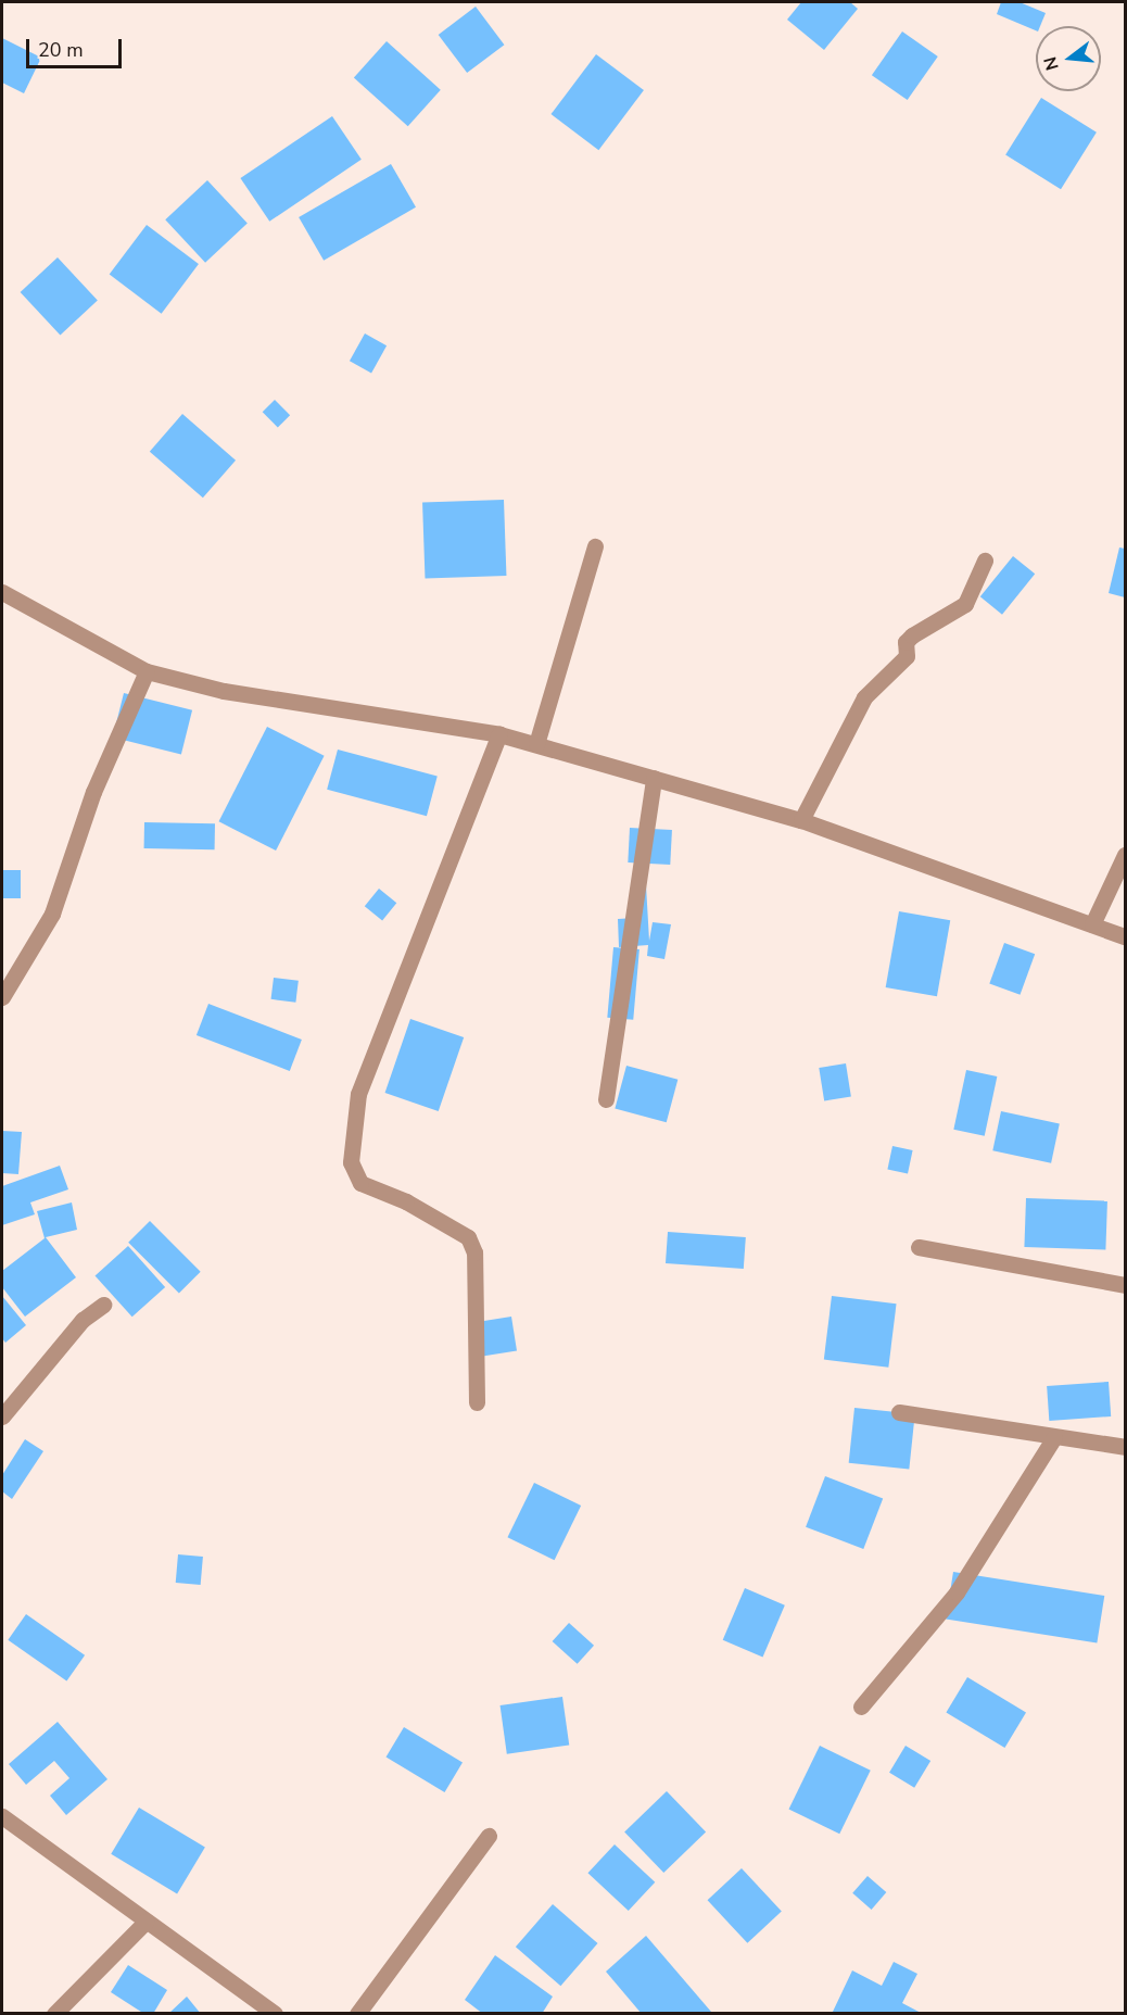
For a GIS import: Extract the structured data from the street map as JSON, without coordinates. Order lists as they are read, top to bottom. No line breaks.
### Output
{"scale_bar":"20 m","north":"left"}
